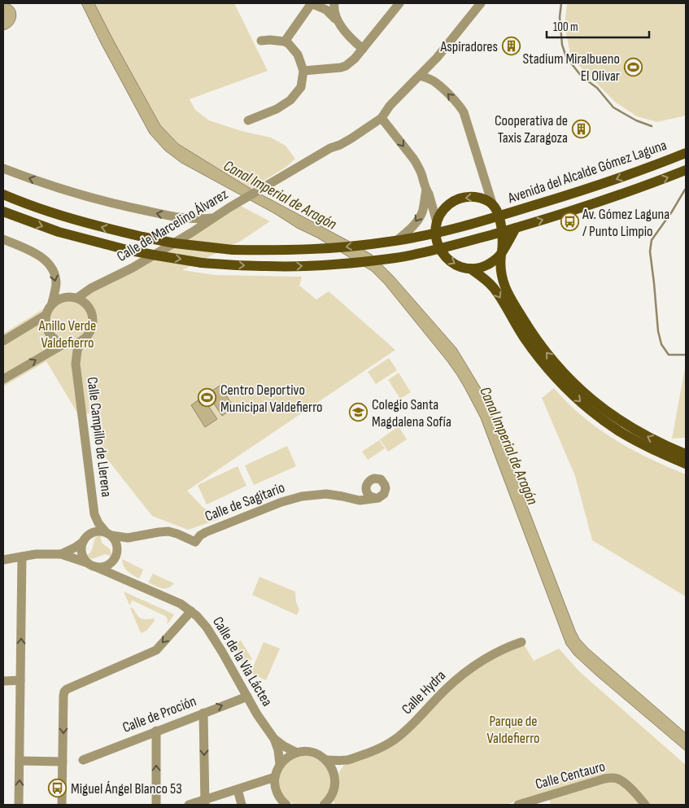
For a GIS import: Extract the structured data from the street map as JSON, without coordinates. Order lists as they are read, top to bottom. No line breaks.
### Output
{"streets":{"main road":["Avenida del Alcalde Gómez Laguna"],"street":["Calle de Marcelino Álvarez","Calle Campillo de Llerena","Calle de Sagitario","Calle de la Vía Láctea","Calle Hydra","Calle de Proción","Calle Centauro"]},"crossings":[["Calle de Marcelino Álvarez","Calle Campillo de Llerena"],["Calle Campillo de Llerena","Calle de Sagitario"],["Calle Campillo de Llerena","Calle de la Vía Láctea"],["Calle de Sagitario","Calle de la Vía Láctea"],["Calle de la Vía Láctea","Calle de Proción"]],"water":["Canal Imperial de Aragón"],"parks":["Anillo Verde Valdefierro","Parque de Valdefierro"],"places":{"building":["Aspiradores","Cooperativa de Taxis Zaragoza"],"sports":["Stadium Miralbueno El Olivar","Centro Deportivo Municipal Valdefierro"],"bus stop":["Av. Gómez Laguna / Punto Limpio","Miguel Ángel Blanco 53"],"school or university":["Colegio Santa Magdalena Sofía"]},"scale_bar":"100 m"}
